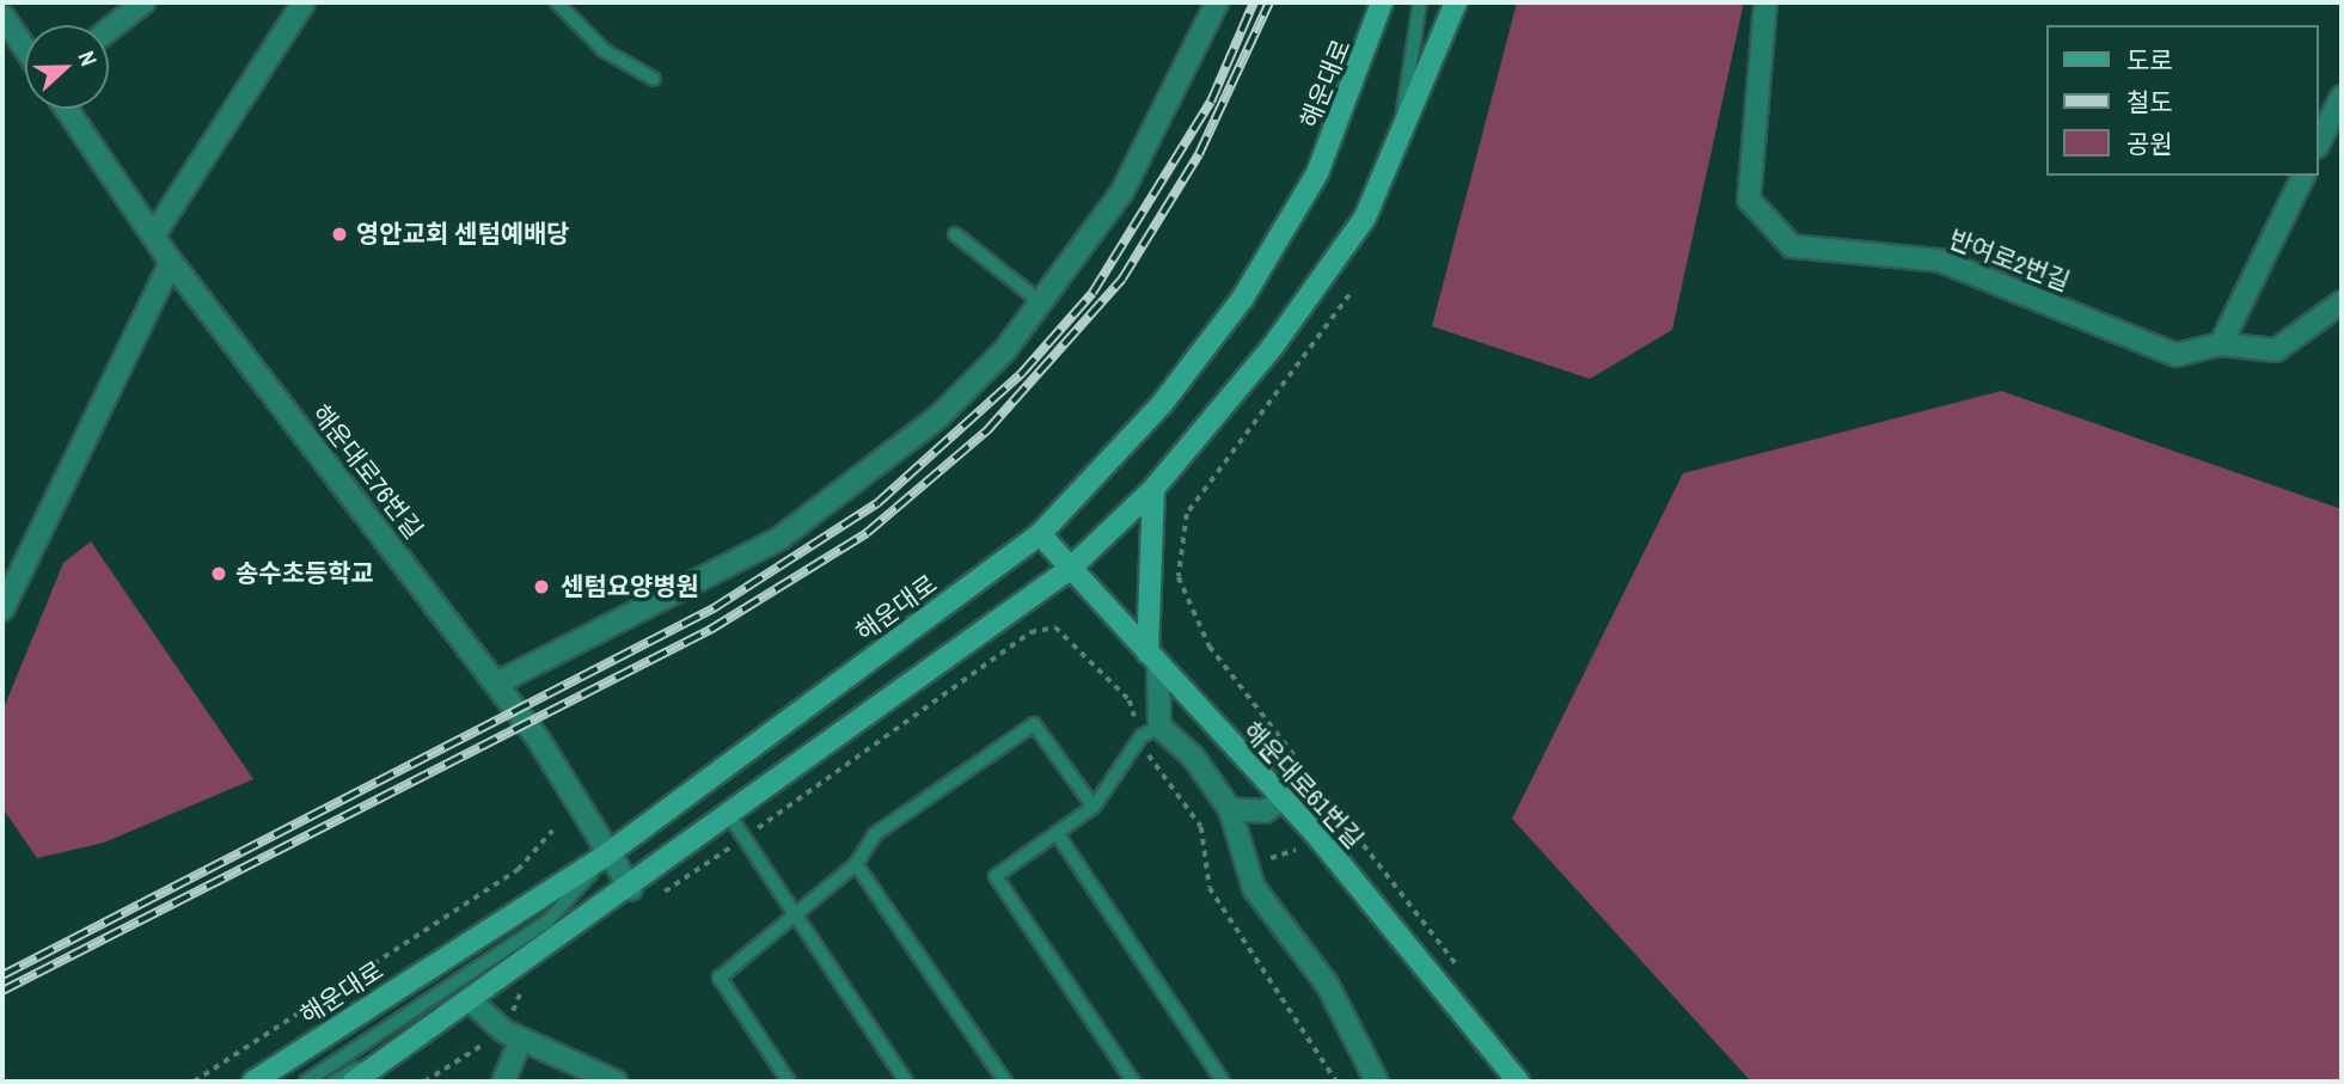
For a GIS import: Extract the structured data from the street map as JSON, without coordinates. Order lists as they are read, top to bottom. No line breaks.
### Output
{"streets":{"main road":["해운대로","해운대로61번길"],"street":["반여로2번길","해운대로76번길"]},"crossings":[["해운대로","해운대로76번길"],["해운대로","해운대로61번길"]],"places":["영안교회 센텀예배당","송수초등학교","센텀요양병원"],"legend":["도로","철도","공원"],"north":"right"}
